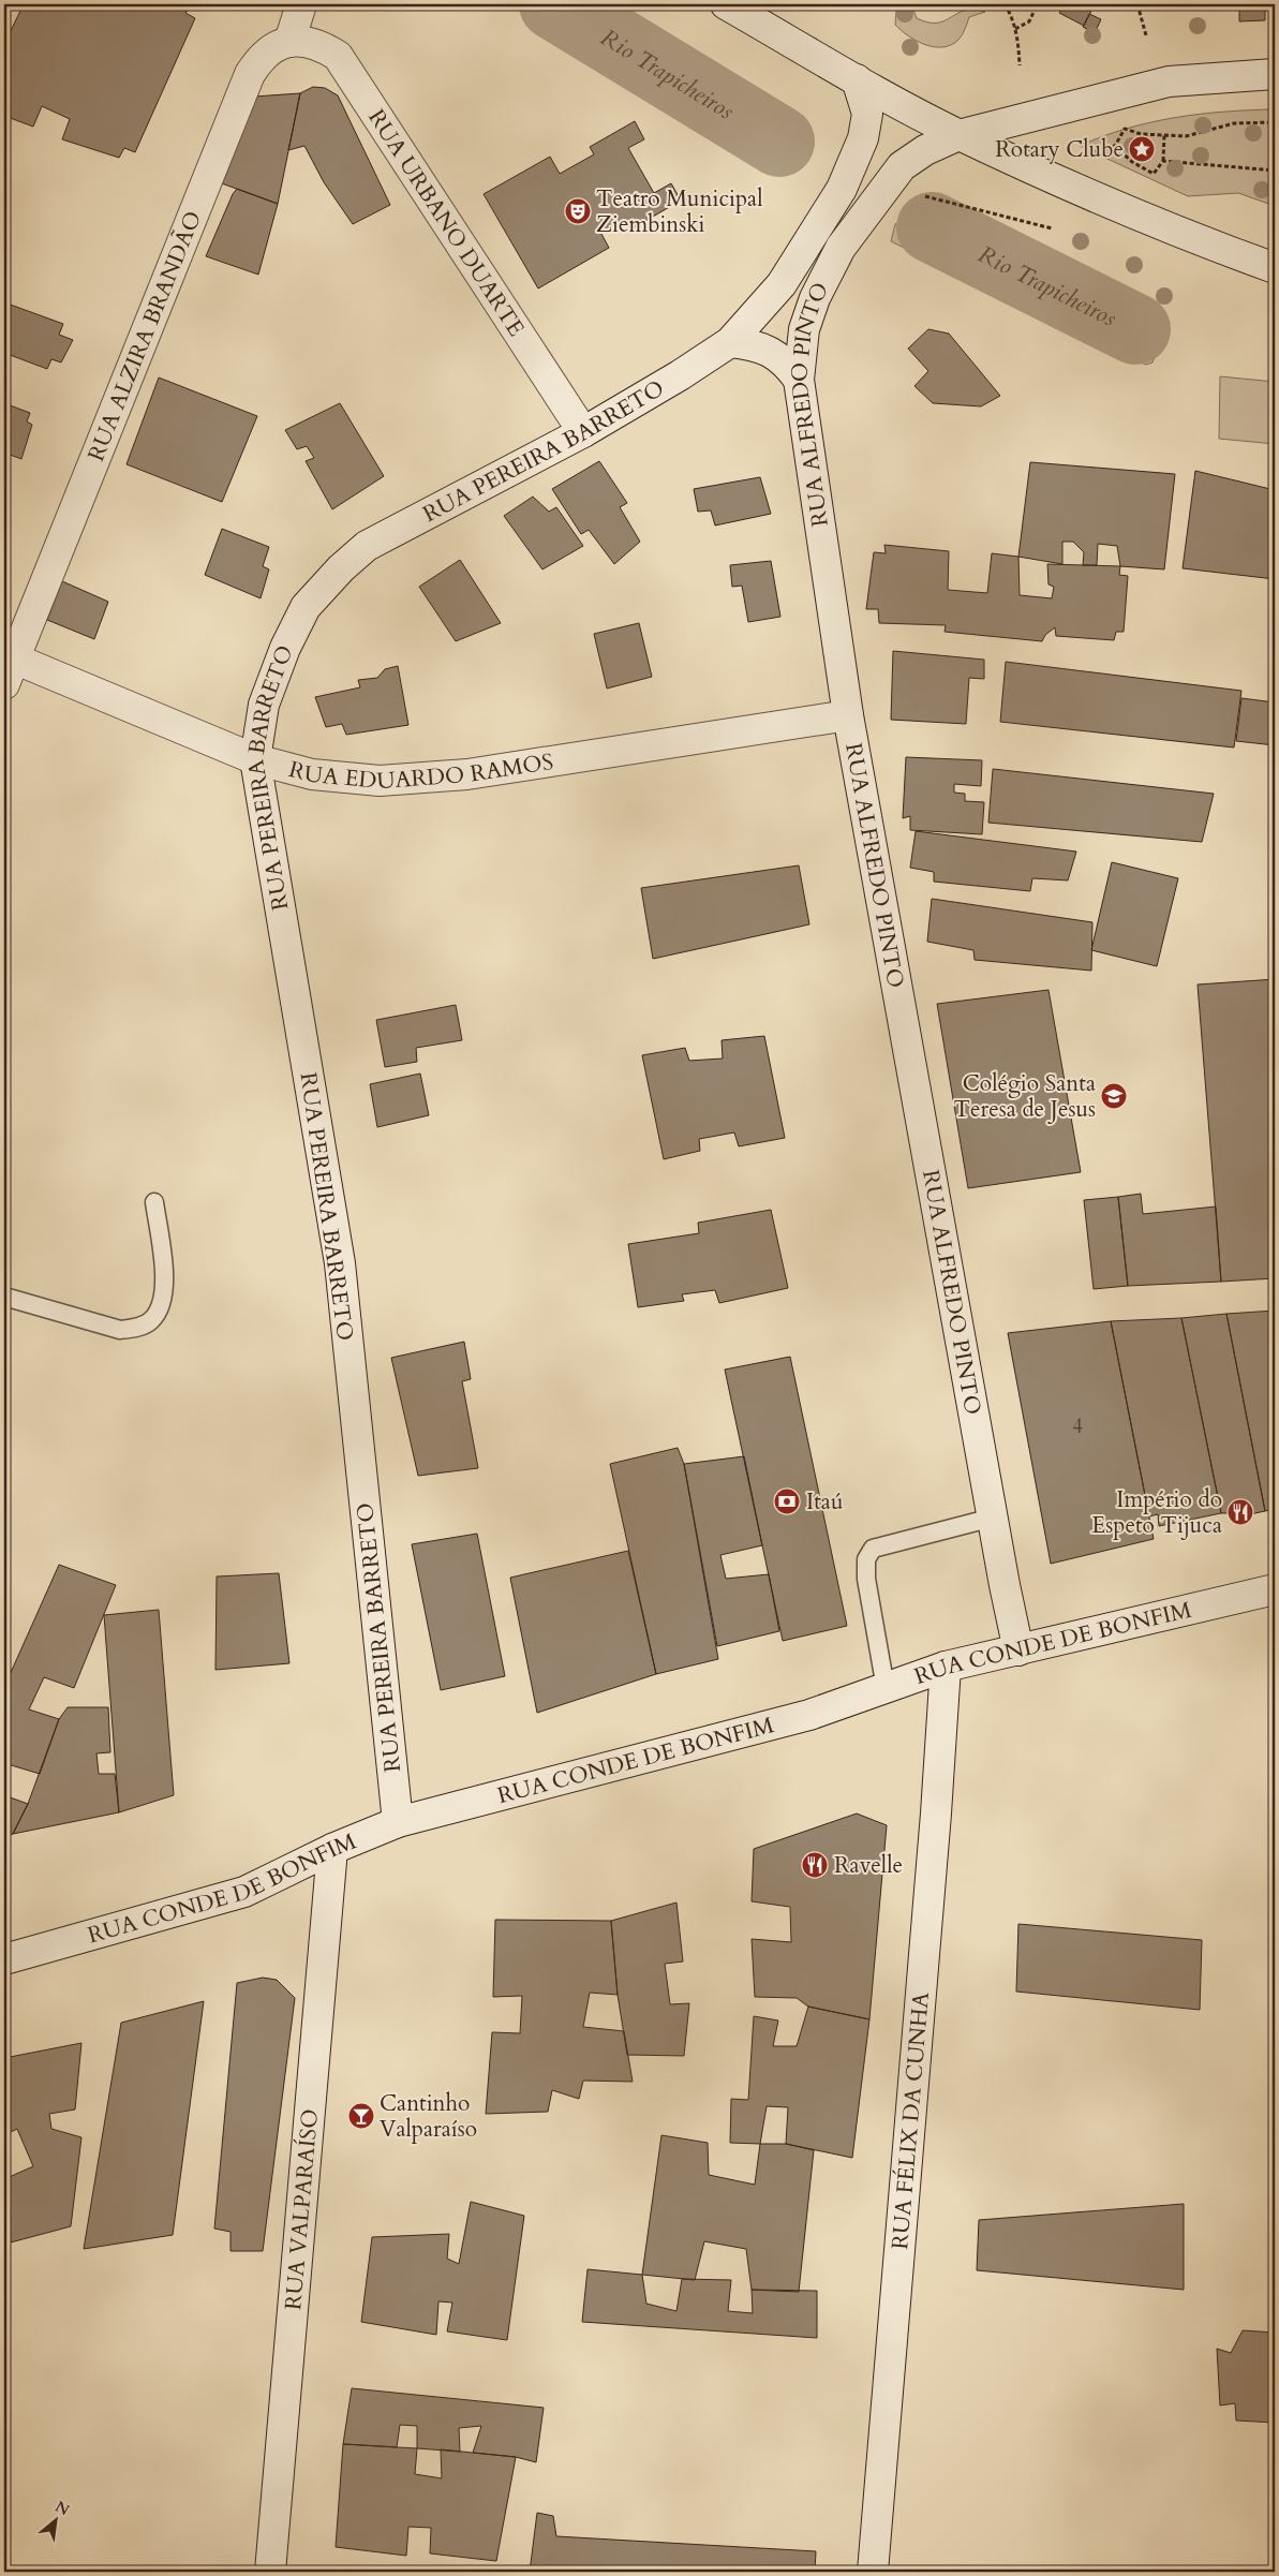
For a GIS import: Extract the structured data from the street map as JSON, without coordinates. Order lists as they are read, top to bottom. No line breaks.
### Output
{"streets":{"street":["RUA URBANO DUARTE","RUA ALZIRA BRANDÃO","RUA ALFREDO PINTO","RUA PEREIRA BARRETO","RUA EDUARDO RAMOS","RUA CONDE DE BONFIM","RUA FÉLIX DA CUNHA","RUA VALPARAÍSO"]},"crossings":[["RUA URBANO DUARTE","RUA ALZIRA BRANDÃO"],["RUA URBANO DUARTE","RUA PEREIRA BARRETO"],["RUA ALZIRA BRANDÃO","RUA EDUARDO RAMOS"],["RUA ALFREDO PINTO","RUA EDUARDO RAMOS"],["RUA ALFREDO PINTO","RUA CONDE DE BONFIM"],["RUA PEREIRA BARRETO","RUA EDUARDO RAMOS"],["RUA PEREIRA BARRETO","RUA CONDE DE BONFIM"],["RUA CONDE DE BONFIM","RUA FÉLIX DA CUNHA"],["RUA CONDE DE BONFIM","RUA VALPARAÍSO"]],"water":["Rio Trapicheiros"],"places":{"place":["Rotary Clube"],"theatre":["Teatro Municipal Ziembinski"],"school or university":["Colégio Santa Teresa de Jesus"],"bank":["Itaú"],"restaurant":["Império do Espeto Tijuca","Ravelle"],"bar":["Cantinho Valparaíso"]},"house_numbers":["4"],"north":"top right"}
